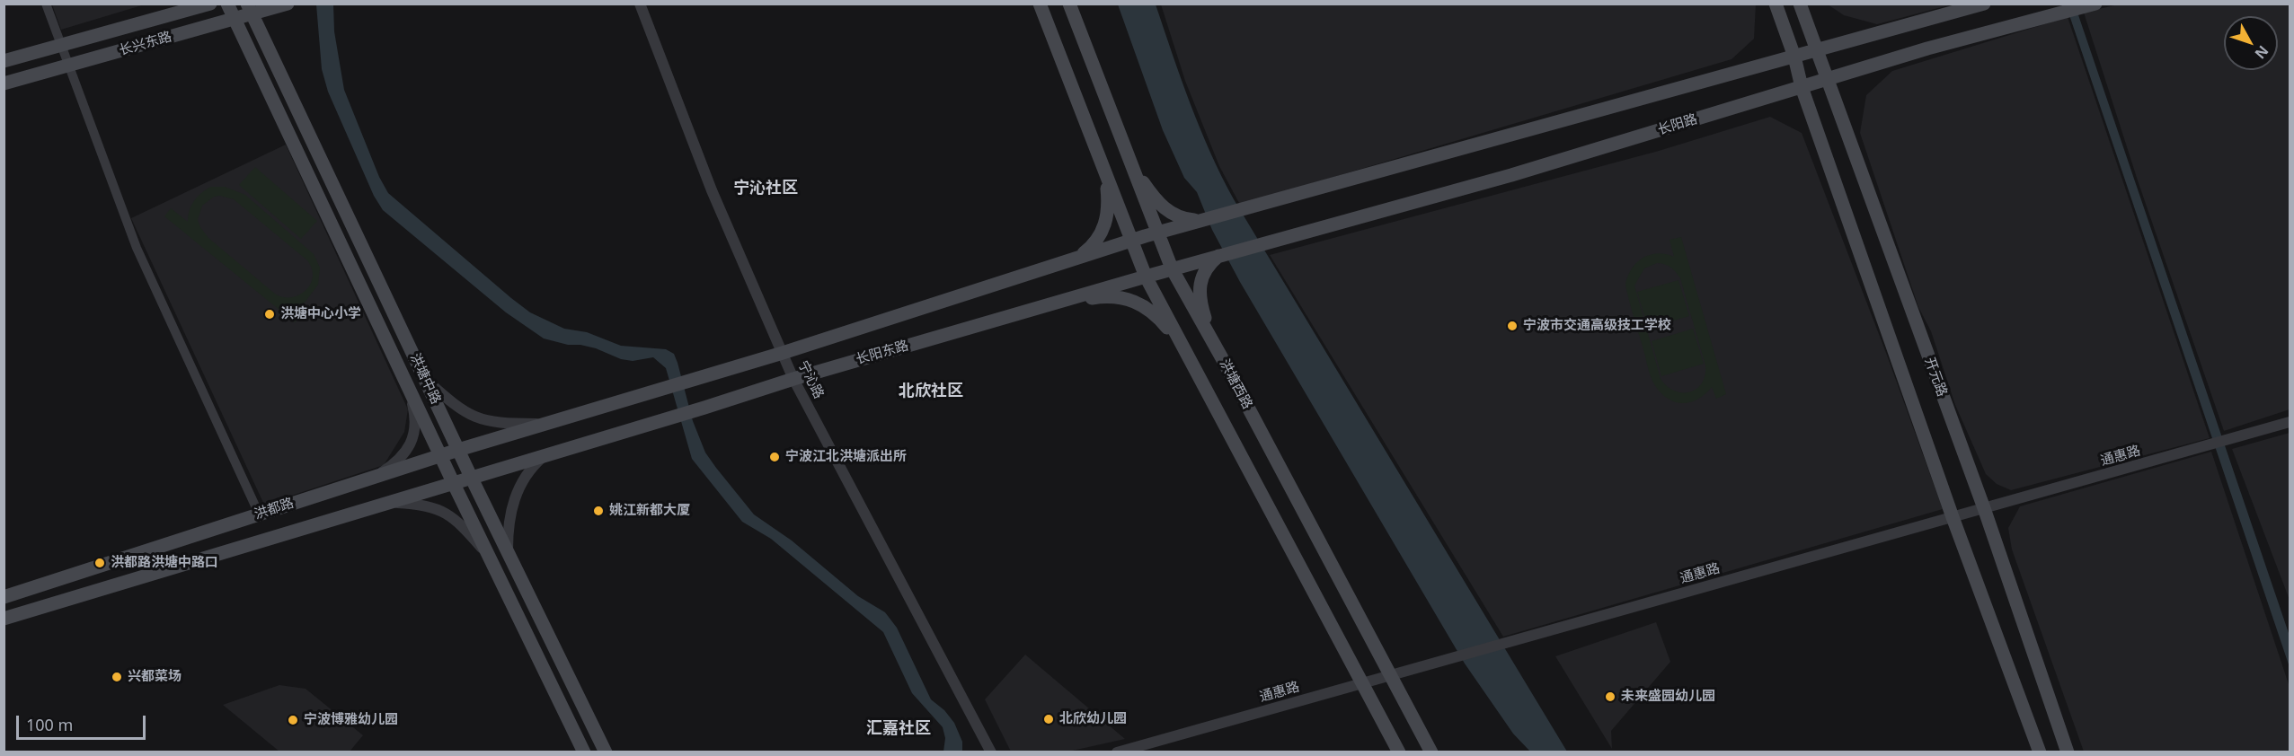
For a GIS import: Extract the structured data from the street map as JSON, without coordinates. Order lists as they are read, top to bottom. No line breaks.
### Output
{"streets":{"main road":["长兴东路","长阳路","长阳东路","开元路","洪塘中路","洪塘西路","洪都路"],"street":["宁沁路","通惠路"]},"crossings":[["长兴东路","洪塘中路"],["长阳路","长阳东路"],["长阳路","开元路"],["长阳东路","宁沁路"],["长阳东路","洪塘西路"],["长阳东路","洪都路"],["开元路","通惠路"],["洪塘中路","洪都路"],["洪塘西路","通惠路"]],"districts":["宁沁社区","北欣社区","汇嘉社区"],"places":["洪塘中心小学","宁波市交通高级技工学校","宁波江北洪塘派出所","姚江新都大厦","洪都路洪塘中路口","兴都菜场","未来盛园幼儿园","北欣幼儿园","宁波博雅幼儿园"],"scale_bar":"100 m","north":"bottom right"}
